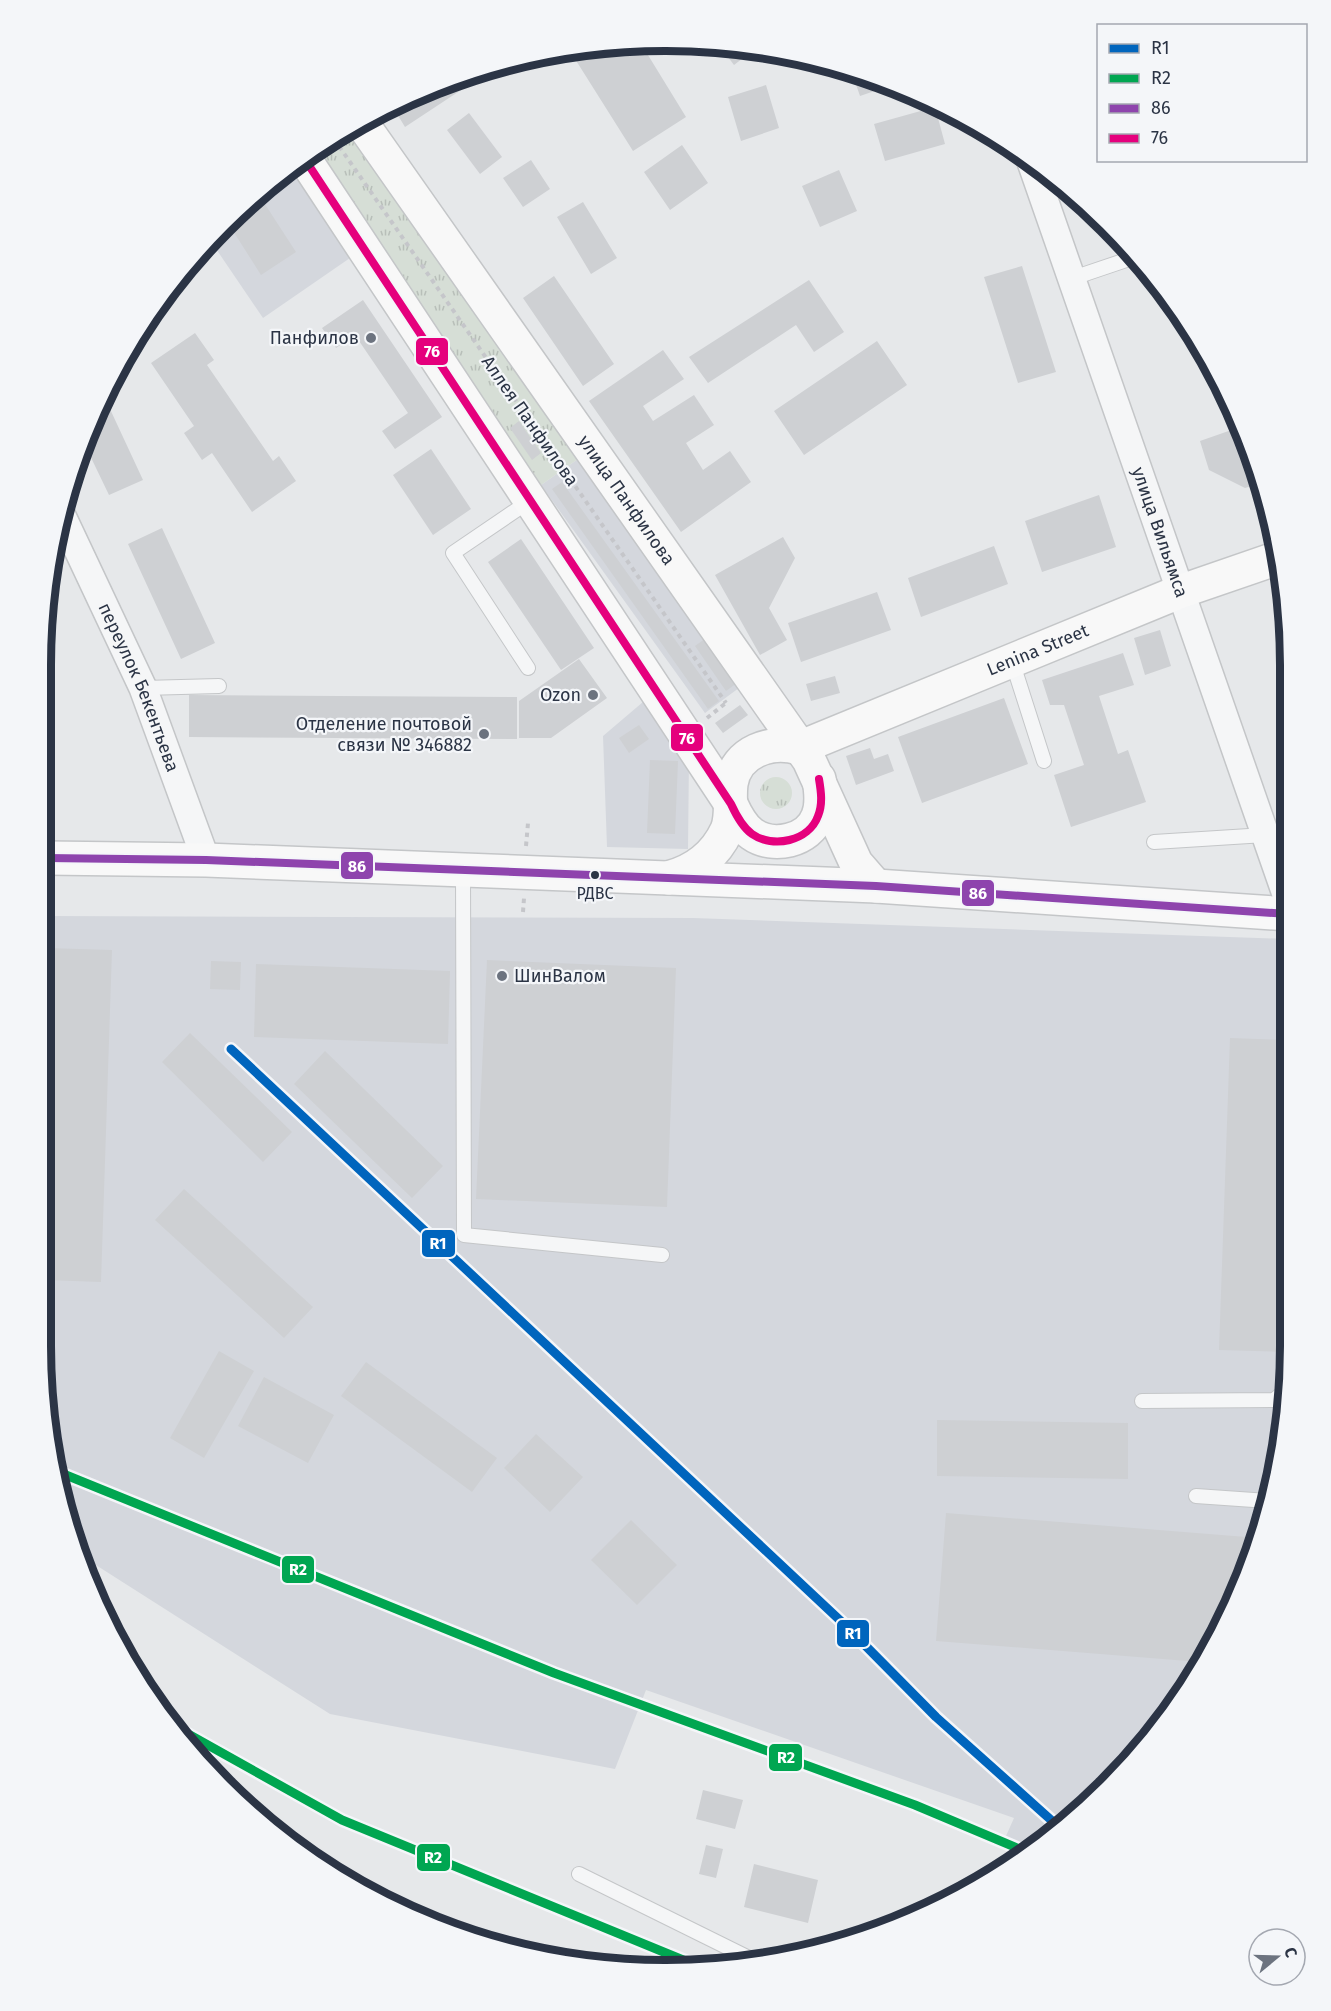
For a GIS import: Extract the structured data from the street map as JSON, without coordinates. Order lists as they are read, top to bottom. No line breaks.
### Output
{"streets":{"street":["улица Панфилова","улица Вильямса","Lenina Street","переулок Бекентьева"],"path":["Аллея Панфилова"]},"crossings":[["улица Панфилова","Lenina Street"],["улица Вильямса","Lenina Street"]],"places":["Панфилов","Ozon","Отделение почтовой связи № 346882","РДВС","ШинВалом"],"lines":["transit line 76","transit line 86","transit line R1","transit line R2"],"legend":["R1","R2","86","76"],"north":"right"}
